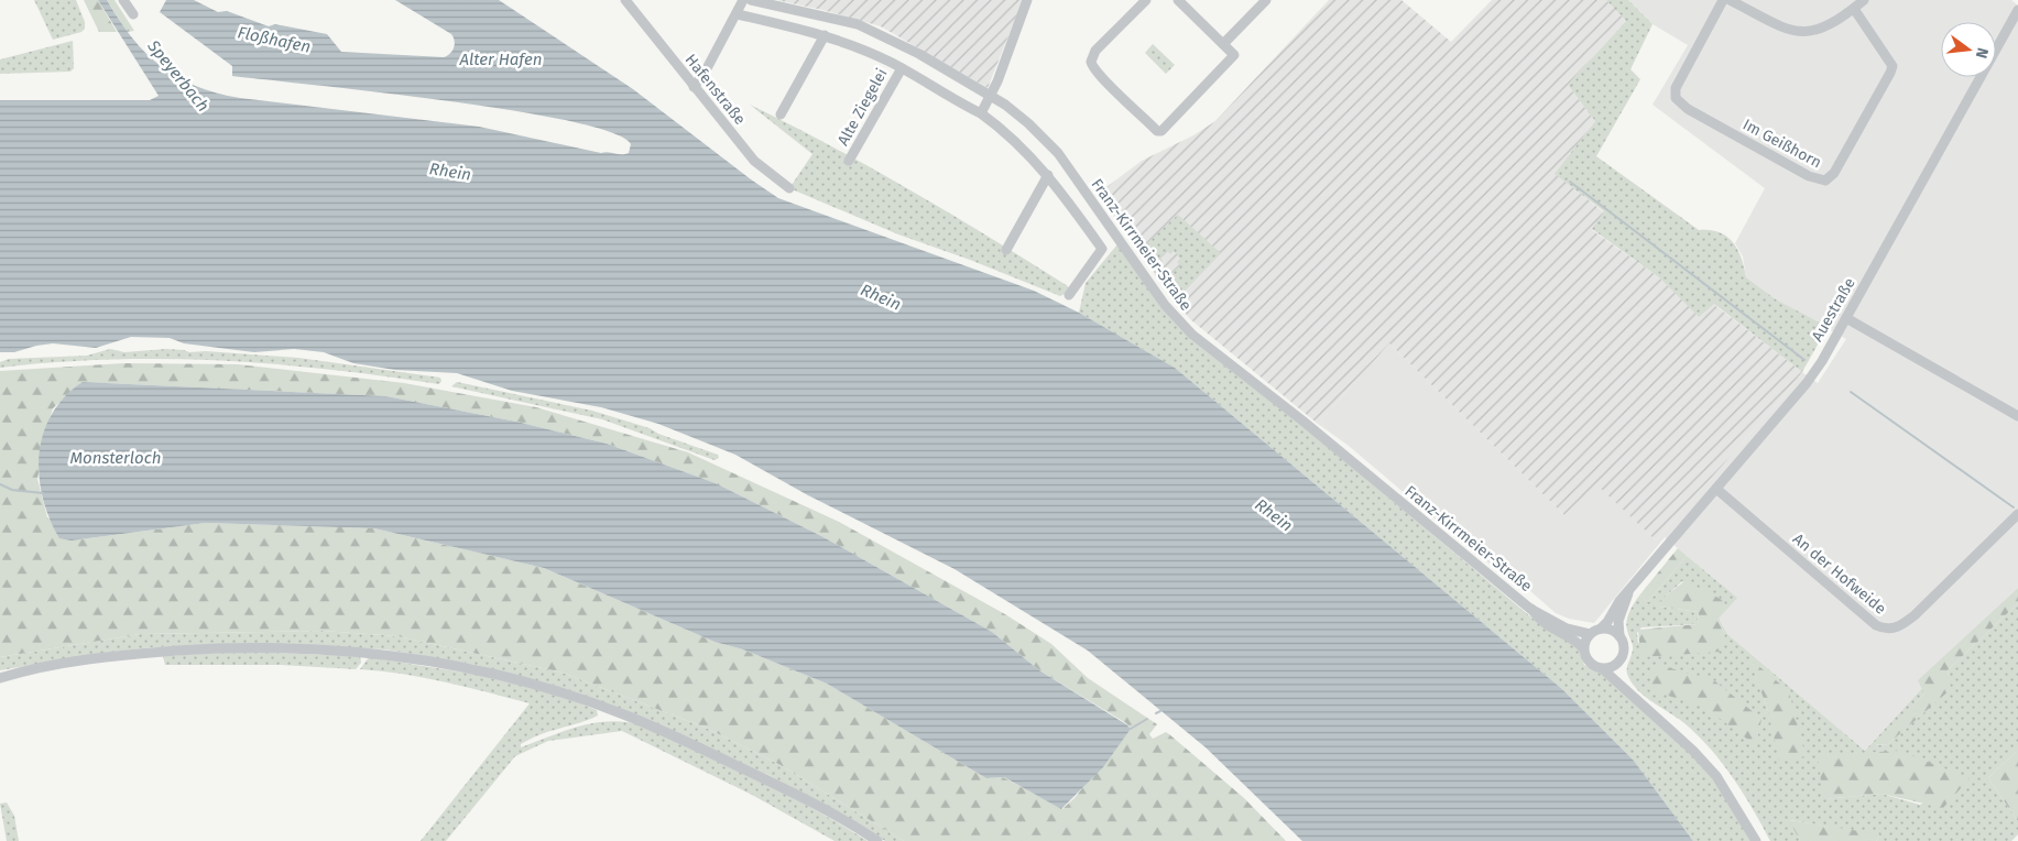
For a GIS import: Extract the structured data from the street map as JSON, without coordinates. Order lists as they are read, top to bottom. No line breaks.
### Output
{"streets":{"street":["Hafenstraße","Alte Ziegelei","Im Geißhorn","Franz-Kirrmeier-Straße","Auestraße","An der Hofweide"]},"crossings":[["Franz-Kirrmeier-Straße","Auestraße"],["Auestraße","An der Hofweide"]],"water":["Floßhafen","Alter Hafen","Speyerbach","Rhein","Monsterloch"],"north":"right"}
